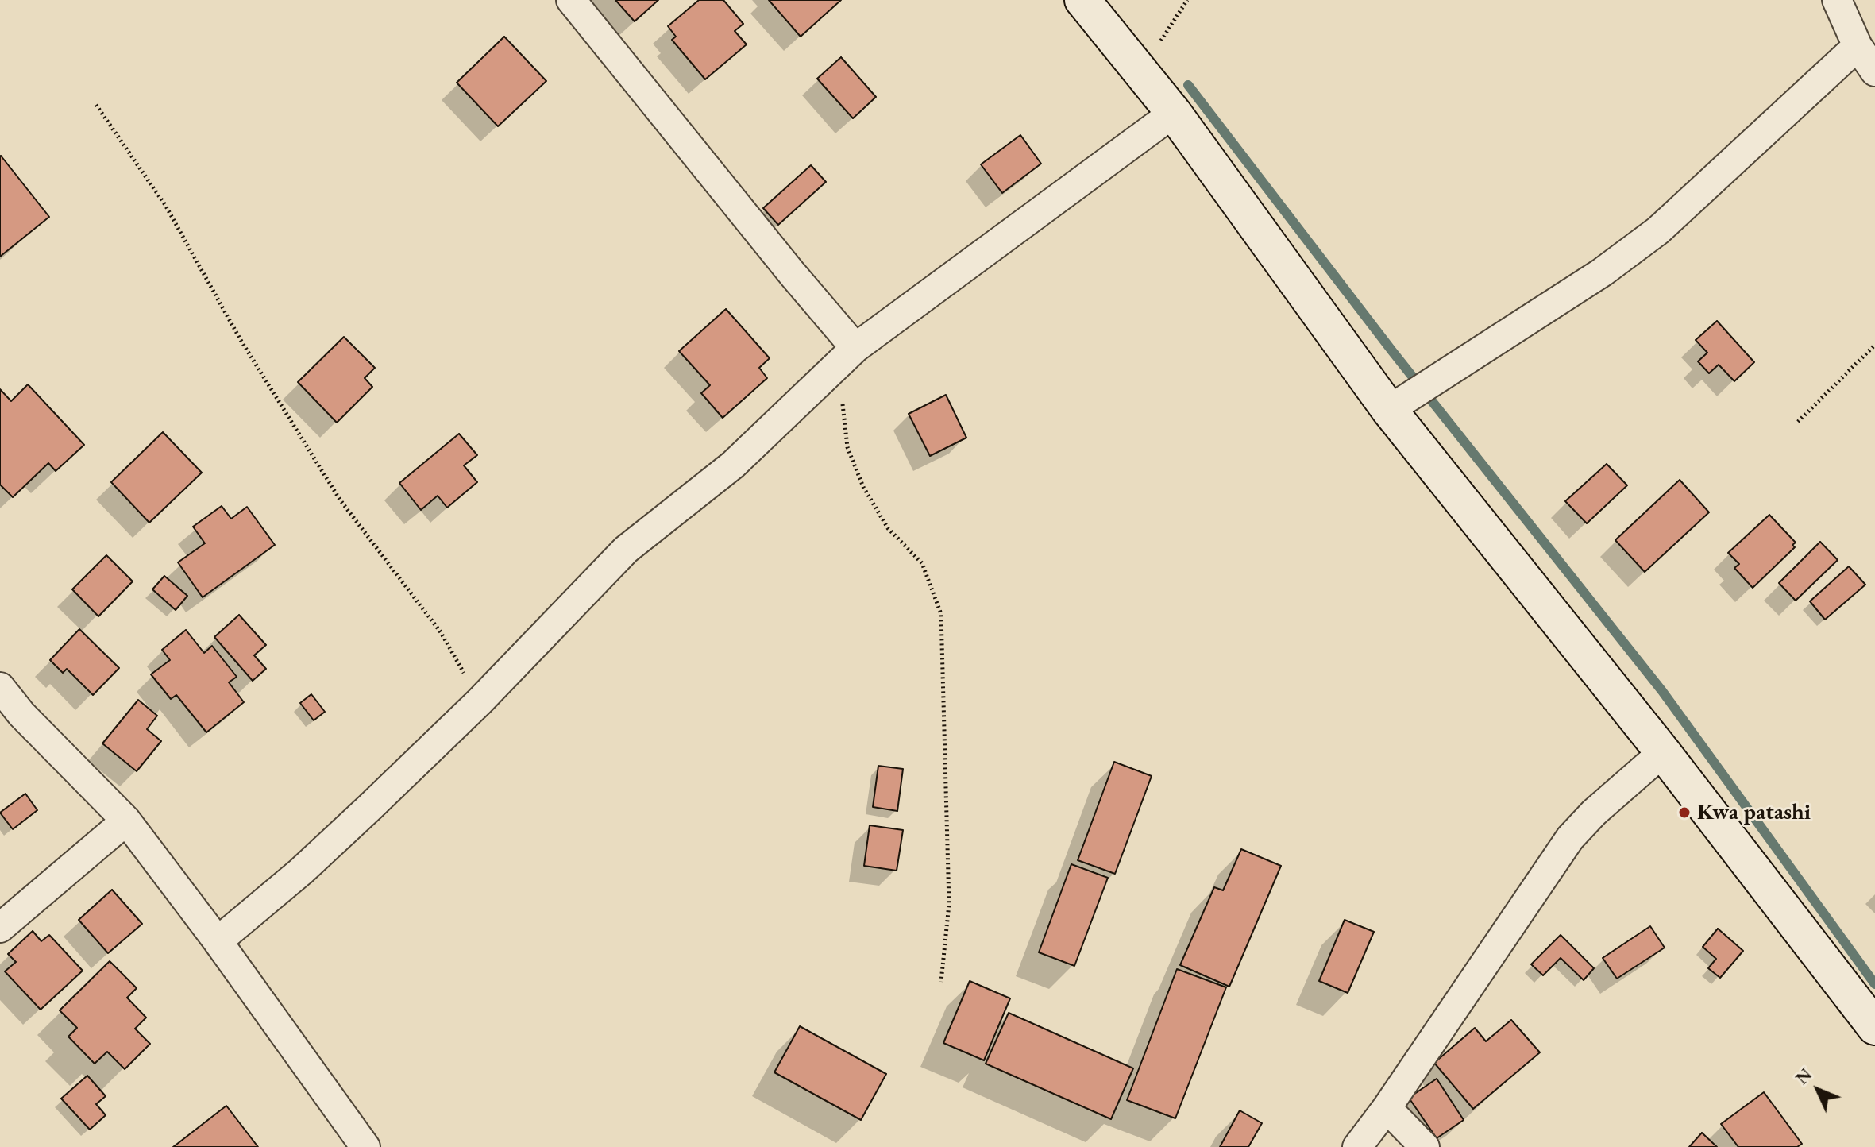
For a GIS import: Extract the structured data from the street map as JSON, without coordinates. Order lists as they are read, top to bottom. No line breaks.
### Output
{"places":["Kwa patashi"],"north":"top left"}
